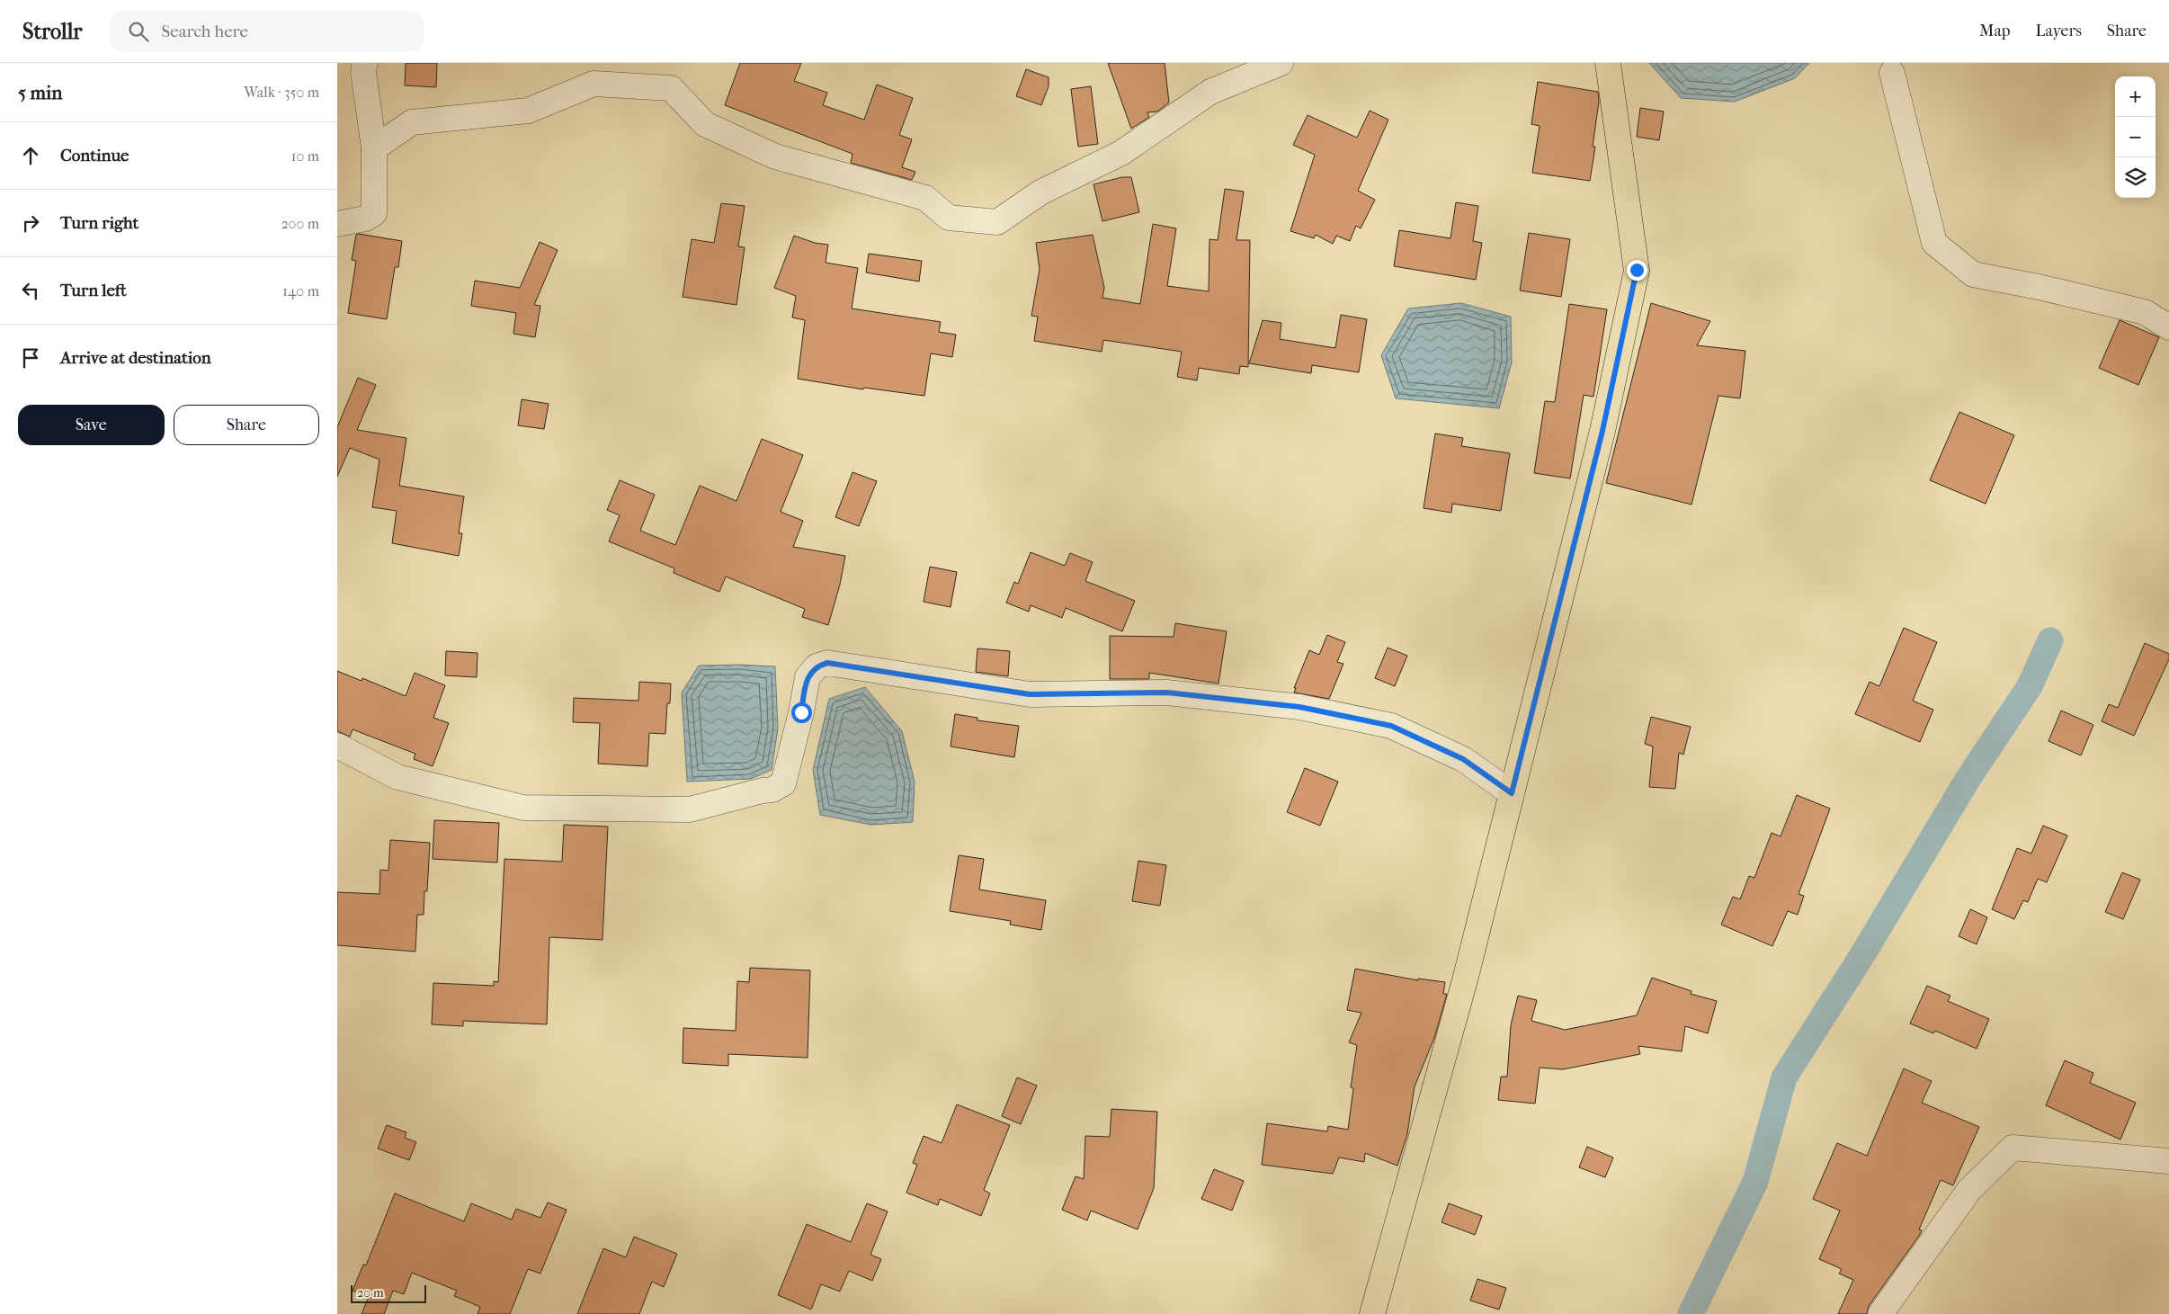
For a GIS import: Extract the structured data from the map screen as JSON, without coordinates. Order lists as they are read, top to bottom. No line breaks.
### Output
{"scale_bar":"20 m","page":{"header":"Strollr","search":"Search here","nav":["Map","Layers","Share"],"heading":["5 min","Walk · 350 m"],"map_buttons":["+","−"],"list":[["Continue","10 m"],["Turn right","200 m"],["Turn left","140 m"],"Arrive at destination"],"buttons":["Save","Share"],"scale":"20 m"}}
